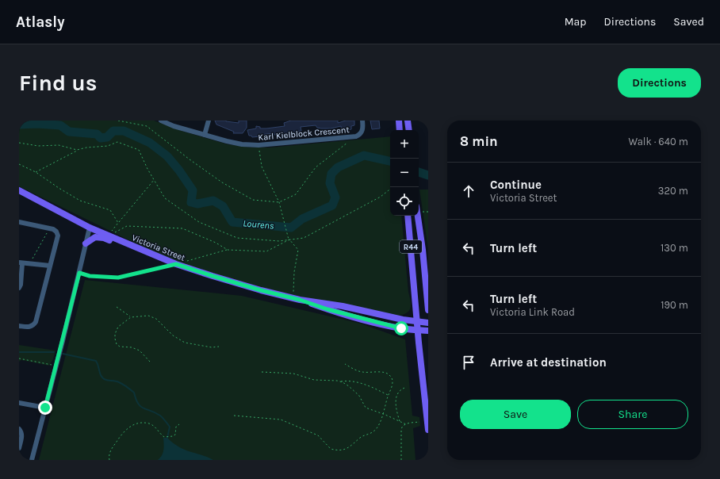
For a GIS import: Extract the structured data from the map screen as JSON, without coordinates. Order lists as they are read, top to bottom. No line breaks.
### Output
{"streets":{"main road":["R44","Victoria Street"],"street":["Karl Kielblock Crescent"]},"crossings":[["R44","Victoria Street"]],"water":["Lourens"],"page":{"header":"Atlasly","nav":["Map","Directions","Saved"],"buttons":["Directions",["Save","Share"]],"title":"Find us","heading":["8 min","Walk · 640 m"],"map_buttons":["+","−"],"list":[["Continue","Victoria Street","320 m"],["Turn left","130 m"],["Turn left","Victoria Link Road","190 m"],"Arrive at destination"]}}
